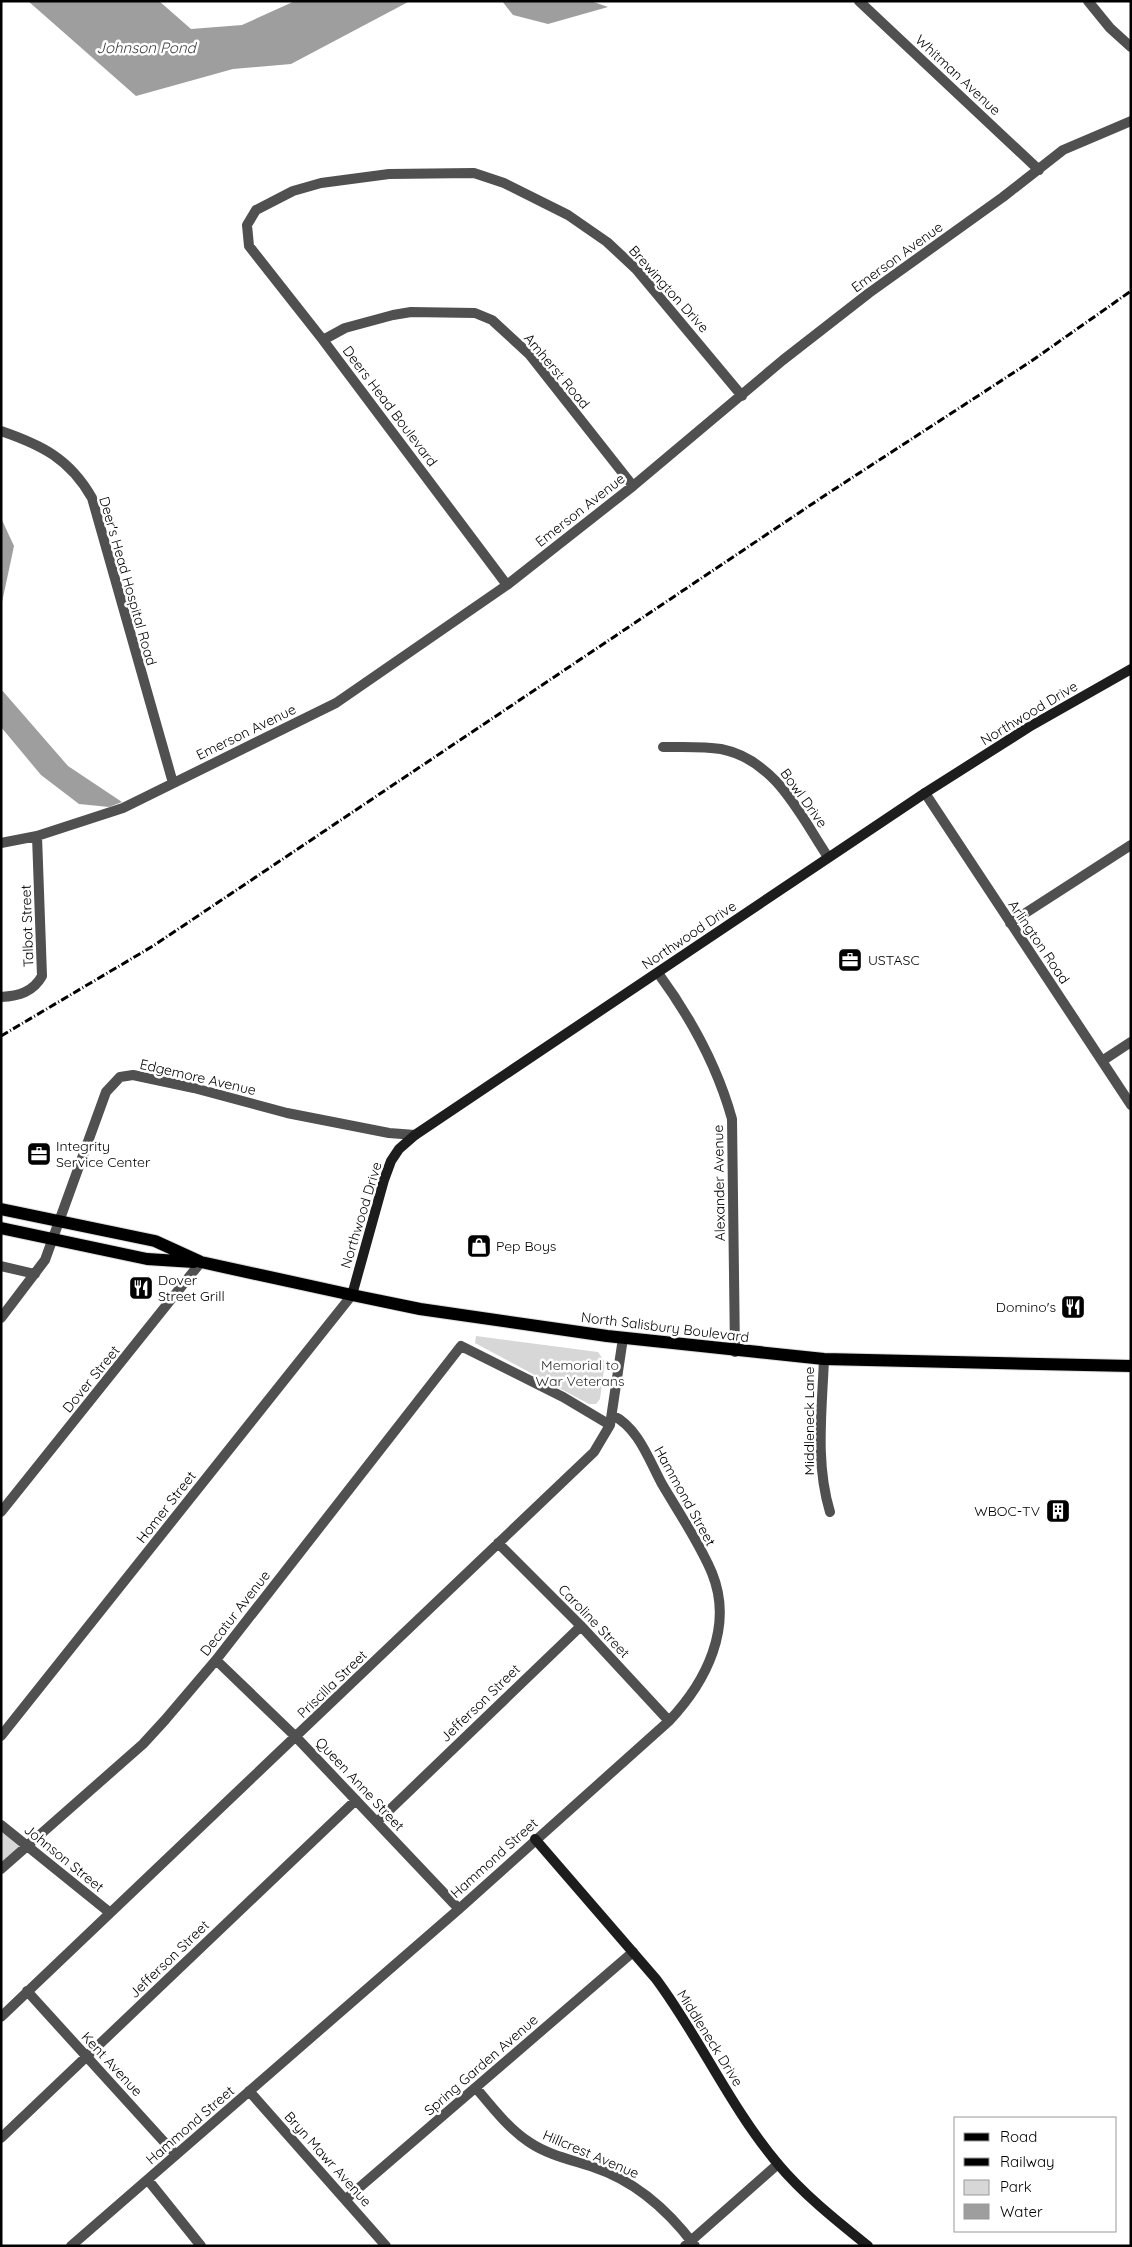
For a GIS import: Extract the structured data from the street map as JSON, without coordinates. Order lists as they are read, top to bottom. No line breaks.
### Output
{"streets":{"main road":["North Salisbury Boulevard"],"street":["Whitman Avenue","Emerson Avenue","Brewington Drive","Amherst Road","Deers Head Boulevard","Deer's Head Hospital Road","Northwood Drive","Bowl Drive","Talbot Street","Arlington Road","Edgemore Avenue","Alexander Avenue","Dover Street","Middleneck Lane","Hammond Street","Homer Street","Decatur Avenue","Caroline Street","Priscilla Street","Jefferson Street","Queen Anne Street","Johnson Street","Middleneck Drive","Kent Avenue","Spring Garden Avenue","Hillcrest Avenue","Bryn Mawr Avenue"]},"crossings":[["Whitman Avenue","Emerson Avenue"],["Emerson Avenue","Brewington Drive"],["Emerson Avenue","Amherst Road"],["Emerson Avenue","Deers Head Boulevard"],["Emerson Avenue","Deer's Head Hospital Road"],["Emerson Avenue","Talbot Street"],["Brewington Drive","Deers Head Boulevard"],["Amherst Road","Deers Head Boulevard"],["Northwood Drive","Bowl Drive"],["Northwood Drive","Arlington Road"],["Northwood Drive","Edgemore Avenue"],["Northwood Drive","Alexander Avenue"],["Northwood Drive","North Salisbury Boulevard"],["Northwood Drive","Homer Street"],["Edgemore Avenue","North Salisbury Boulevard"],["Alexander Avenue","North Salisbury Boulevard"],["North Salisbury Boulevard","Dover Street"],["North Salisbury Boulevard","Middleneck Lane"],["North Salisbury Boulevard","Homer Street"],["North Salisbury Boulevard","Priscilla Street"],["Hammond Street","Decatur Avenue"],["Hammond Street","Caroline Street"],["Hammond Street","Priscilla Street"],["Hammond Street","Queen Anne Street"],["Hammond Street","Middleneck Drive"],["Hammond Street","Kent Avenue"],["Hammond Street","Bryn Mawr Avenue"],["Decatur Avenue","Queen Anne Street"],["Decatur Avenue","Johnson Street"],["Caroline Street","Priscilla Street"],["Caroline Street","Jefferson Street"],["Priscilla Street","Queen Anne Street"],["Priscilla Street","Johnson Street"],["Priscilla Street","Kent Avenue"],["Jefferson Street","Queen Anne Street"],["Jefferson Street","Kent Avenue"],["Middleneck Drive","Spring Garden Avenue"],["Spring Garden Avenue","Hillcrest Avenue"],["Spring Garden Avenue","Bryn Mawr Avenue"]],"water":["Johnson Pond"],"parks":["Memorial to War Veterans"],"places":{"office":["USTASC","Integrity Service Center"],"shop":["Pep Boys"],"restaurant":["Dover Street Grill","Domino's"],"building":["WBOC-TV"]},"legend":["Road","Railway","Park","Water"]}
